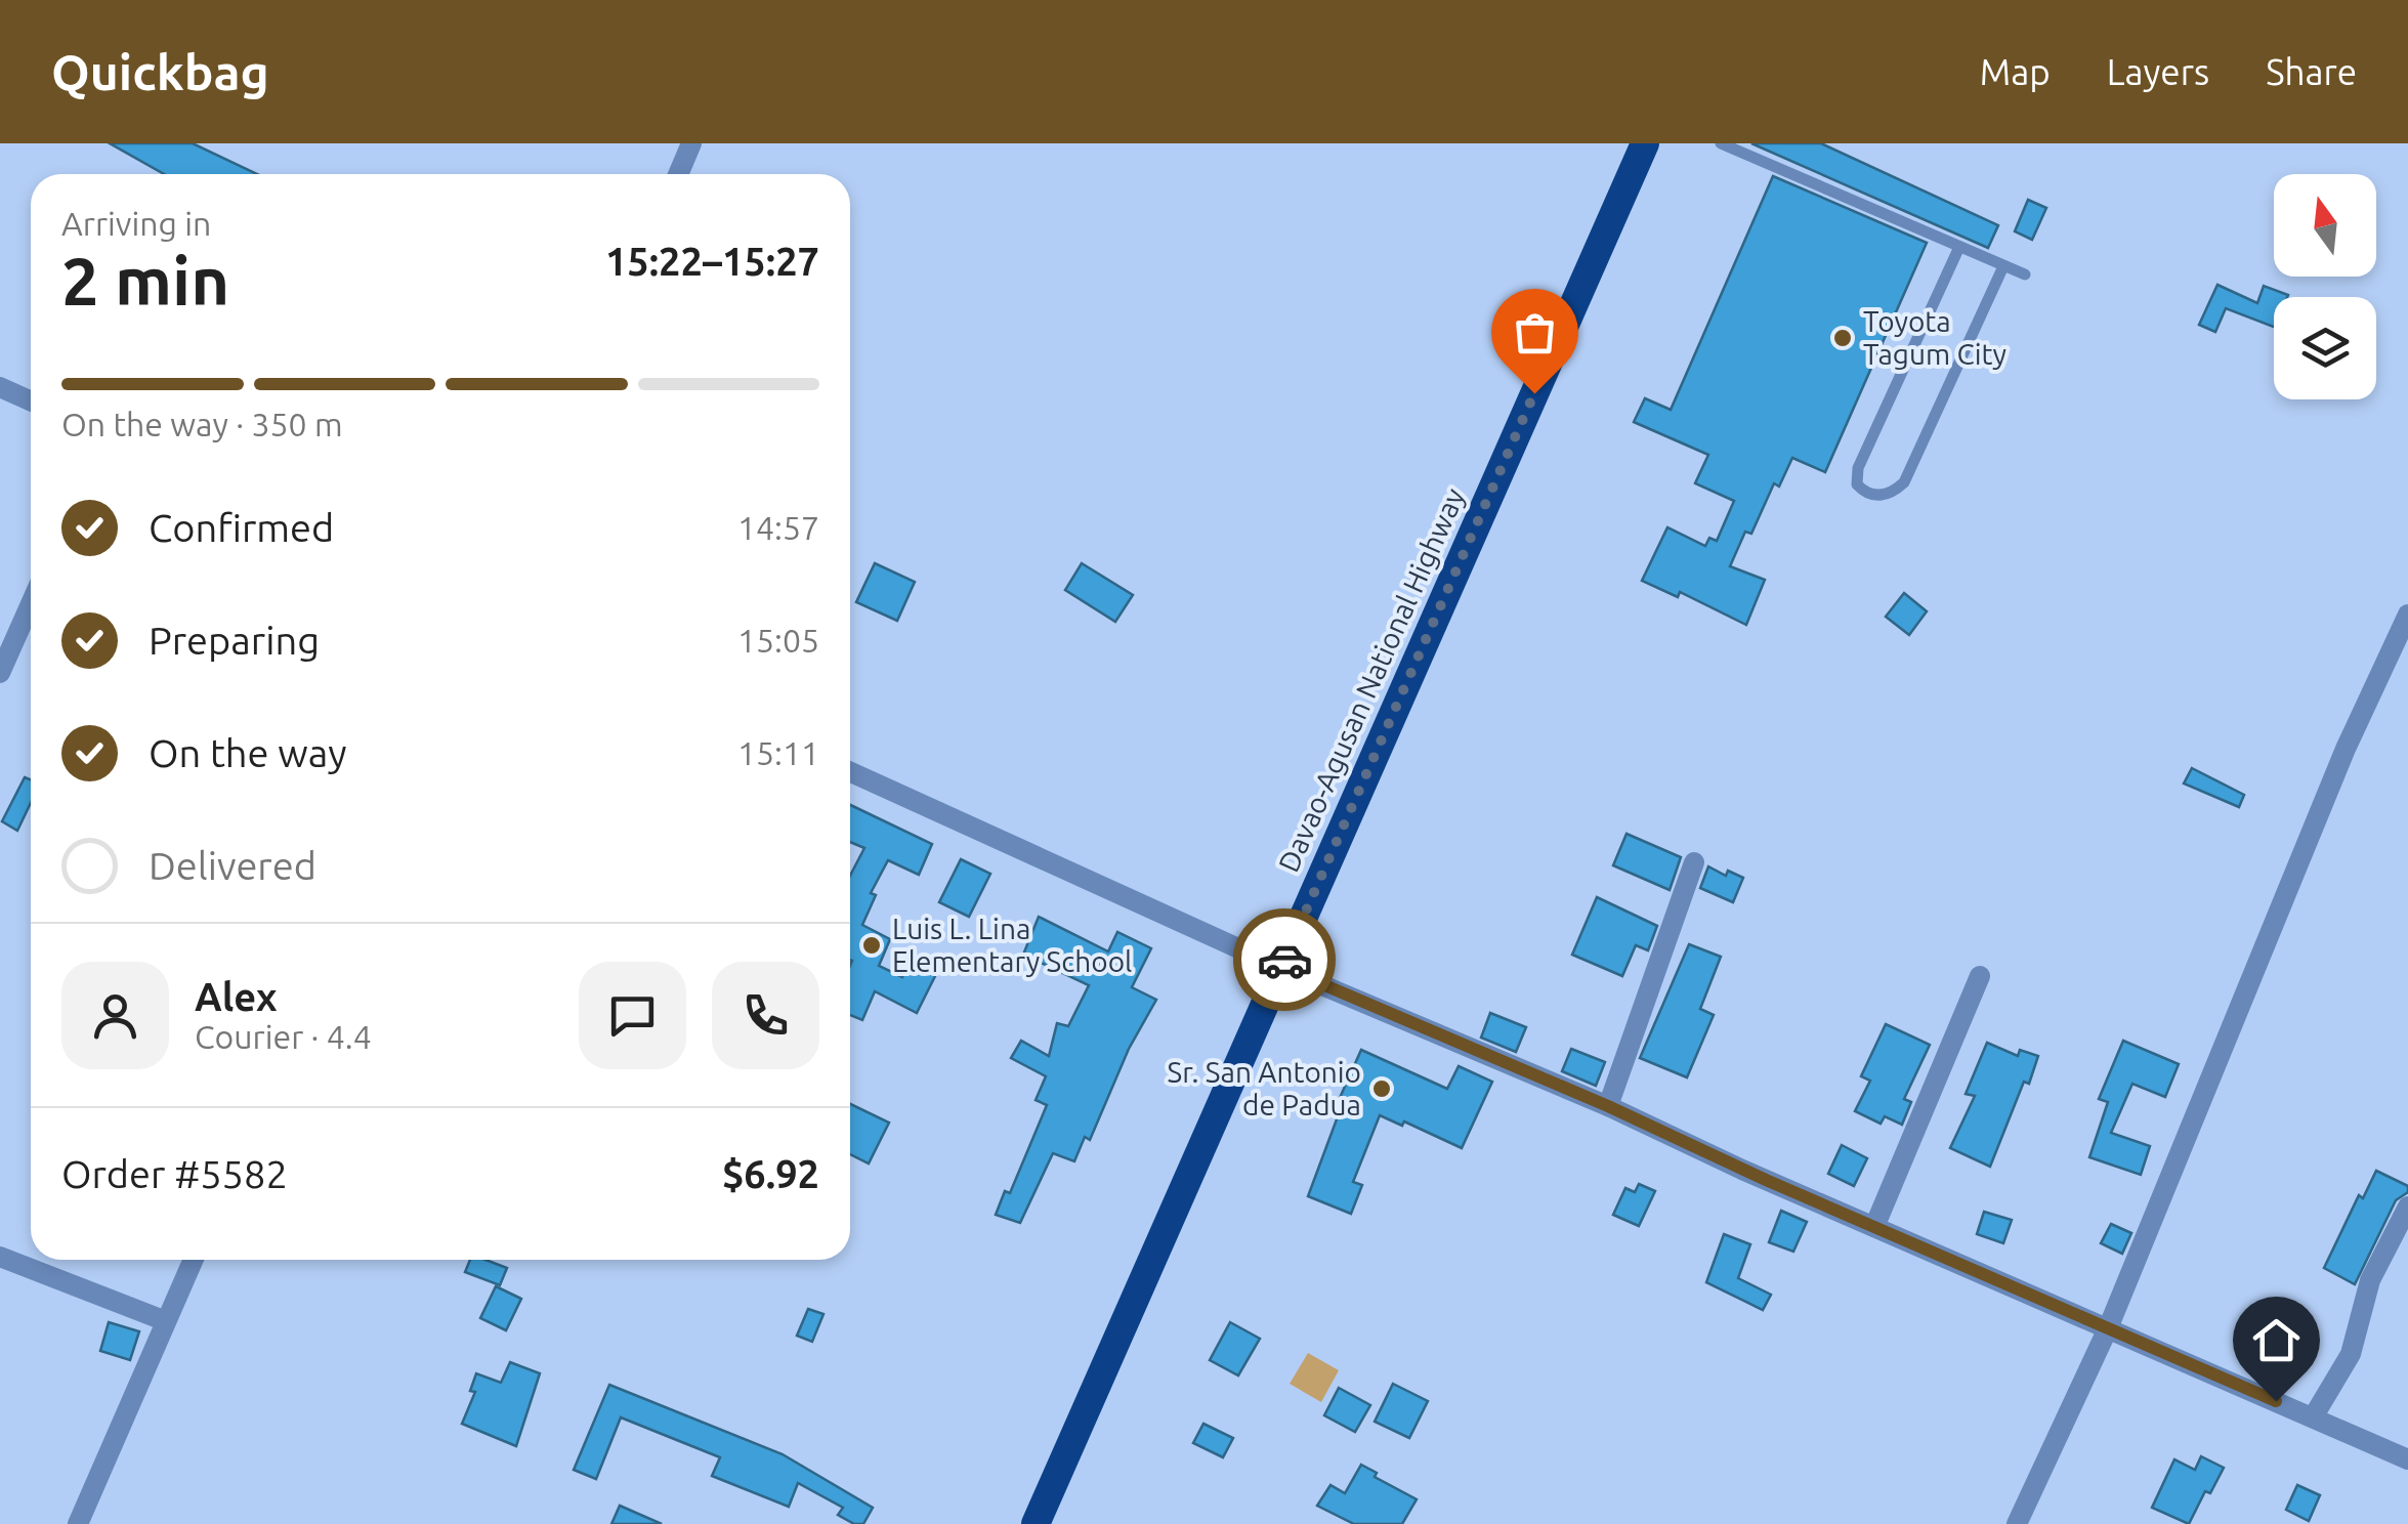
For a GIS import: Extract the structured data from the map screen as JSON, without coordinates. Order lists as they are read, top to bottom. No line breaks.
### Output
{"streets":{"highway":["Davao-Agusan National Highway"]},"places":["Toyota Tagum City","Luis L. Lina Elementary School","Sr. San Antonio de Padua"],"north":"top","page":{"header":"Quickbag","nav":["Map","Layers","Share"],"heading":["2 min","Arriving in","15:22–15:27"],"panel":["Alex","Courier · 4.4","Order #5582","$6.92"],"bar":"On the way · 350 m","list":[["Confirmed","14:57"],["Preparing","15:05"],["On the way","15:11"],"Delivered"]}}
